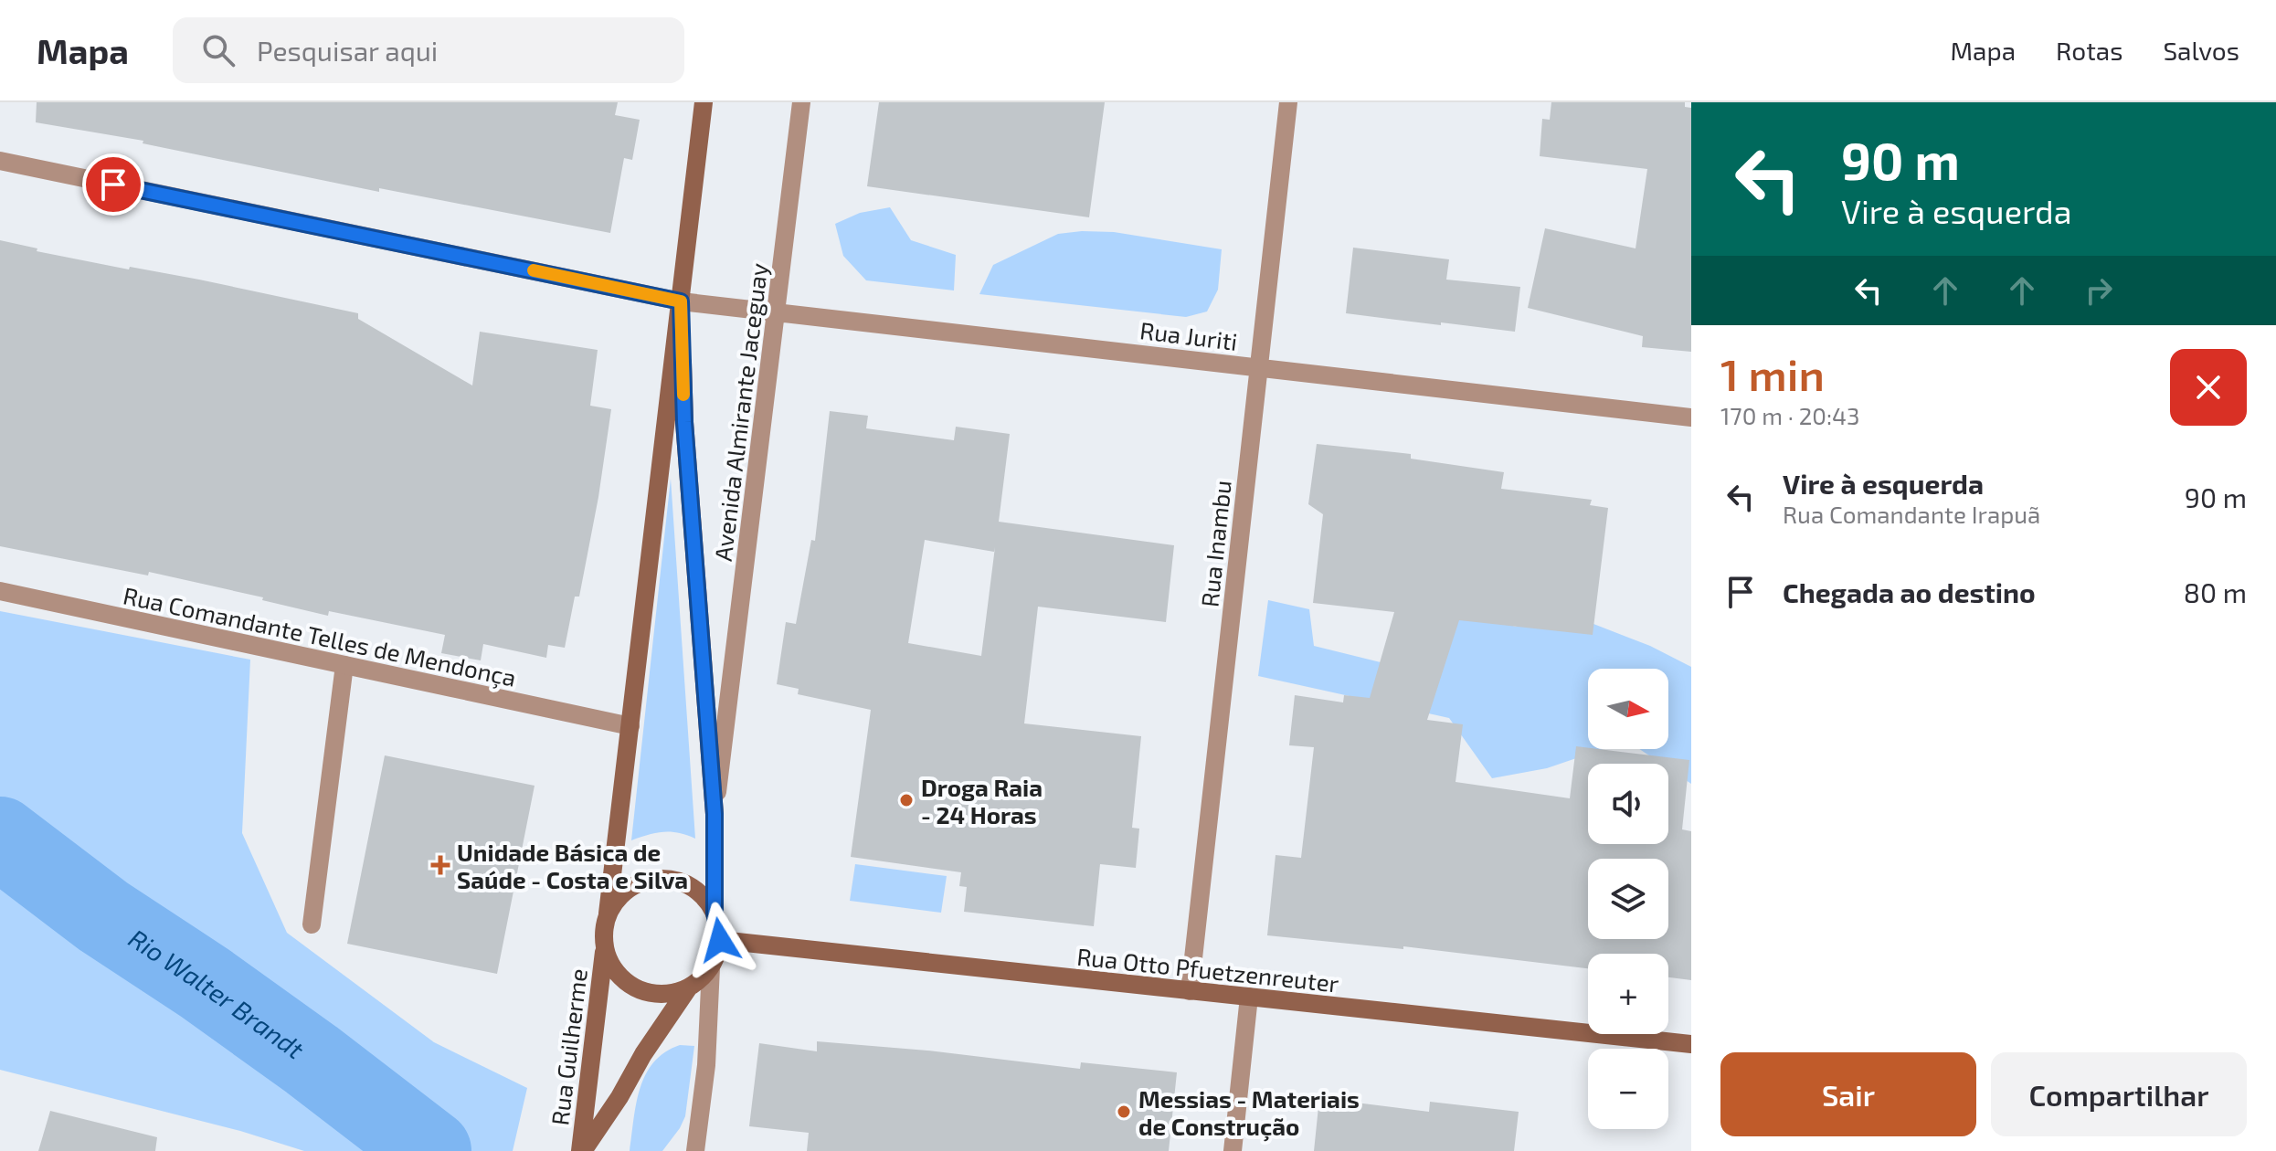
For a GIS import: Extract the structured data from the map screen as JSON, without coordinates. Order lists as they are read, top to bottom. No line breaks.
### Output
{"streets":{"main road":["Avenida Almirante Jaceguay","Rua Otto Pfuetzenreuter","Rua Guilherme"],"street":["Rua Juriti","Rua Inambu","Rua Comandante Telles de Mendonça"]},"crossings":[["Rua Juriti","Avenida Almirante Jaceguay"],["Rua Juriti","Rua Inambu"],["Avenida Almirante Jaceguay","Rua Comandante Telles de Mendonça"],["Avenida Almirante Jaceguay","Rua Otto Pfuetzenreuter"],["Avenida Almirante Jaceguay","Rua Guilherme"],["Rua Inambu","Rua Otto Pfuetzenreuter"],["Rua Otto Pfuetzenreuter","Rua Guilherme"]],"water":["Rio Walter Brandt"],"places":{"other":["Droga Raia - 24 Horas","Messias - Materiais de Construção"],"health":["Unidade Básica de Saúde - Costa e Silva"]},"north":"right","page":{"header":"Mapa","search":"Pesquisar aqui","nav":["Mapa","Rotas","Salvos"],"turn":["90 m","Vire à esquerda"],"heading":["1 min","170 m · 20:43"],"list":[{"name":"Vire à esquerda","note":"Rua Comandante Irapuã","value":"90 m"},{"name":"Chegada ao destino","value":"80 m"}],"map_buttons":["+","−"],"buttons":["Sair","Compartilhar"]}}
